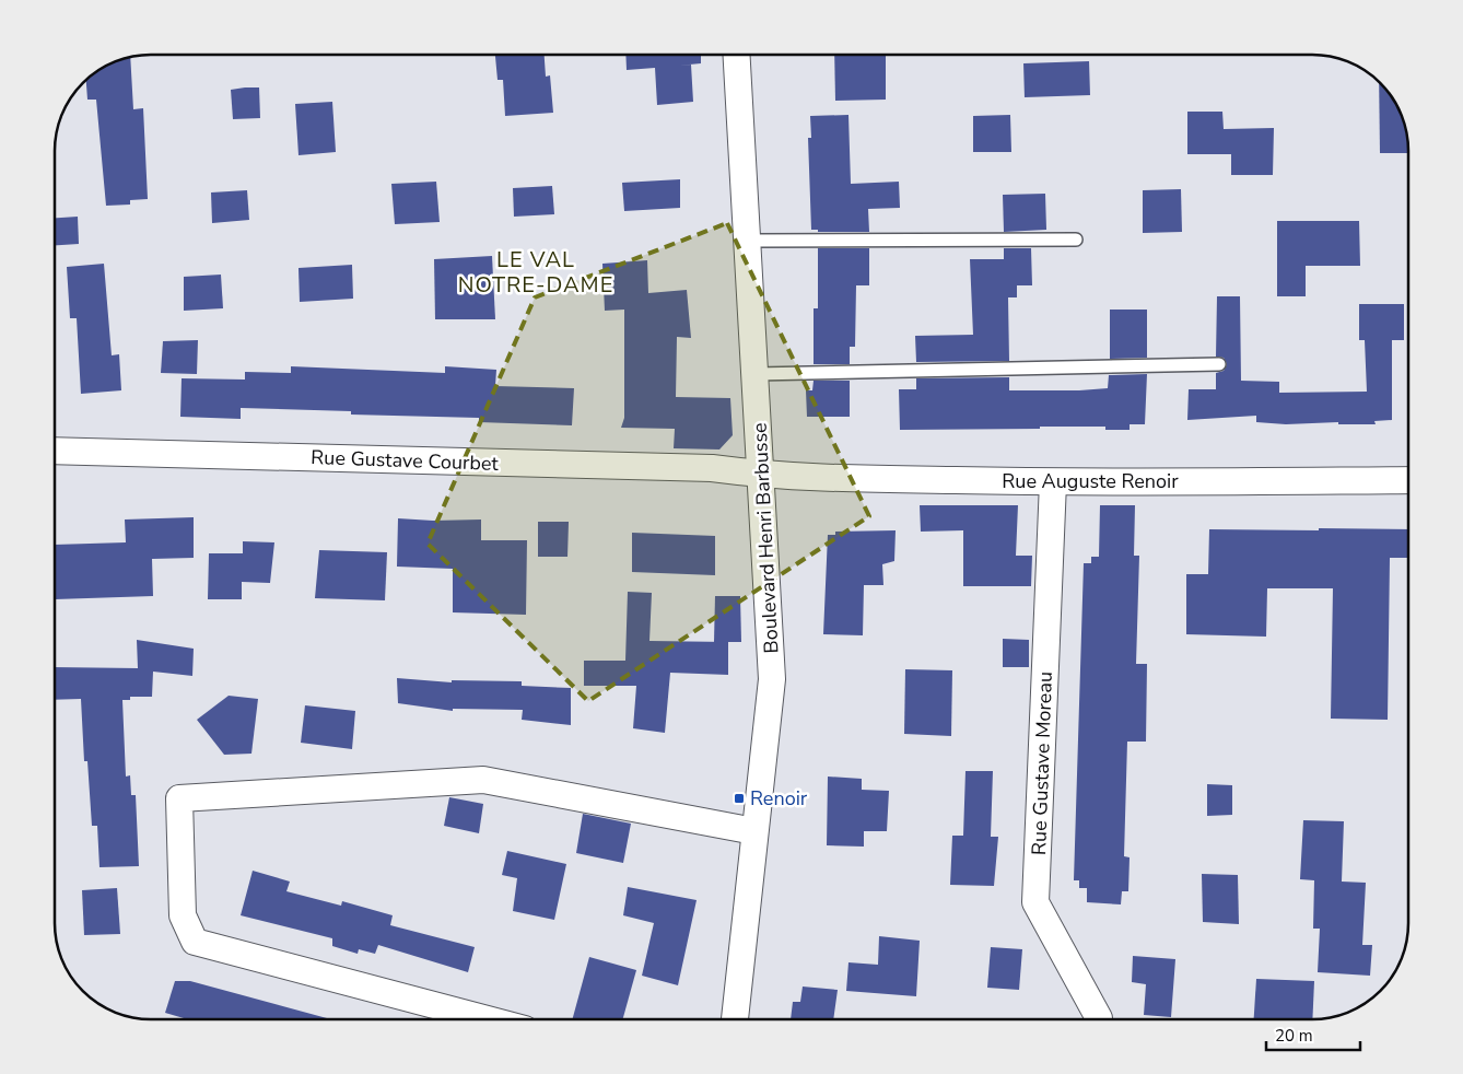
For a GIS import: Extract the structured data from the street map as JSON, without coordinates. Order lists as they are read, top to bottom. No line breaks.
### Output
{"streets":{"street":["Rue Gustave Courbet","Rue Auguste Renoir","Boulevard Henri Barbusse","Rue Gustave Moreau"]},"crossings":[["Rue Gustave Courbet","Rue Auguste Renoir"],["Rue Gustave Courbet","Boulevard Henri Barbusse"],["Rue Auguste Renoir","Boulevard Henri Barbusse"],["Rue Auguste Renoir","Rue Gustave Moreau"]],"districts":["LE VAL NOTRE-DAME"],"places":{"transit":["Renoir"]},"scale_bar":"20 m"}
